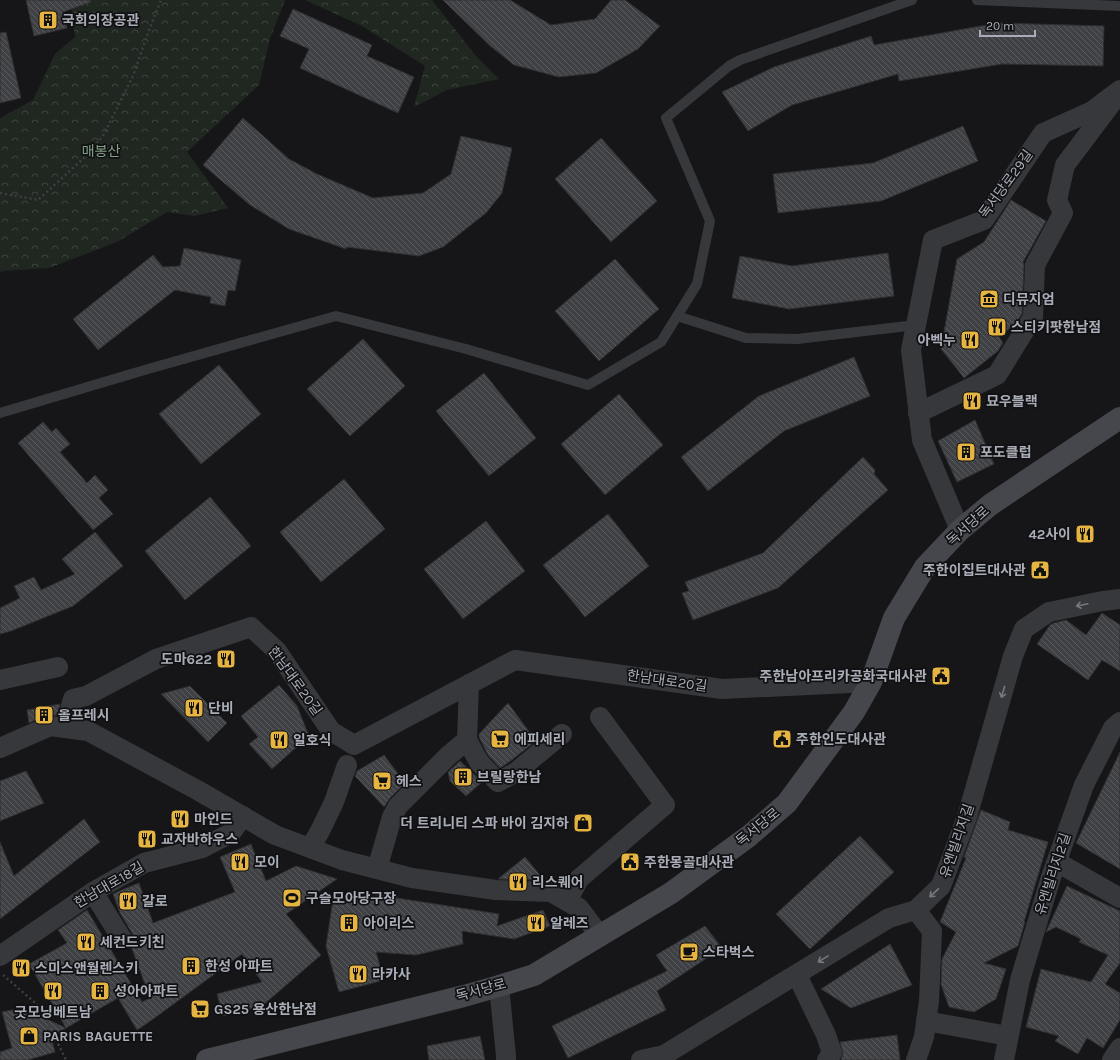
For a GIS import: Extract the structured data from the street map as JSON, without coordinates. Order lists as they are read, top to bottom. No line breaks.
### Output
{"streets":{"main road":["독서당로"],"street":["독서당로29길","한남대로20길","유엔빌리지길","유엔빌리지2길","한남대로18길"]},"crossings":[["독서당로29길","독서당로"],["독서당로","한남대로20길"]],"one_way":["유엔빌리지길"],"parks":["매봉산"],"places":{"building":["국회의장공관","포도클럽","올프레시","브릴랑한남","아이리스","한성 아파트","성아아파트"],"museum":["디뮤지엄"],"restaurant":["스티키팟한남점","아벡누","묘우블랙","42사이","도마622","단비","일호식","마인드","교자바하우스","모이","리스퀘어","갈로","알레즈","세컨드키친","스미스앤월렌스키","라카사","굿모닝베트남"],"public building":["주한이집트대사관","주한남아프리카공화국대사관","주한인도대사관","주한몽골대사관"],"supermarket":["에피세리","헤스","GS25 용산한남점"],"shop":["더 트리니티 스파 바이 김지하","PARIS BAGUETTE"],"sports":["구슬모아당구장"],"cafe":["스타벅스"]},"scale_bar":"20 m"}
